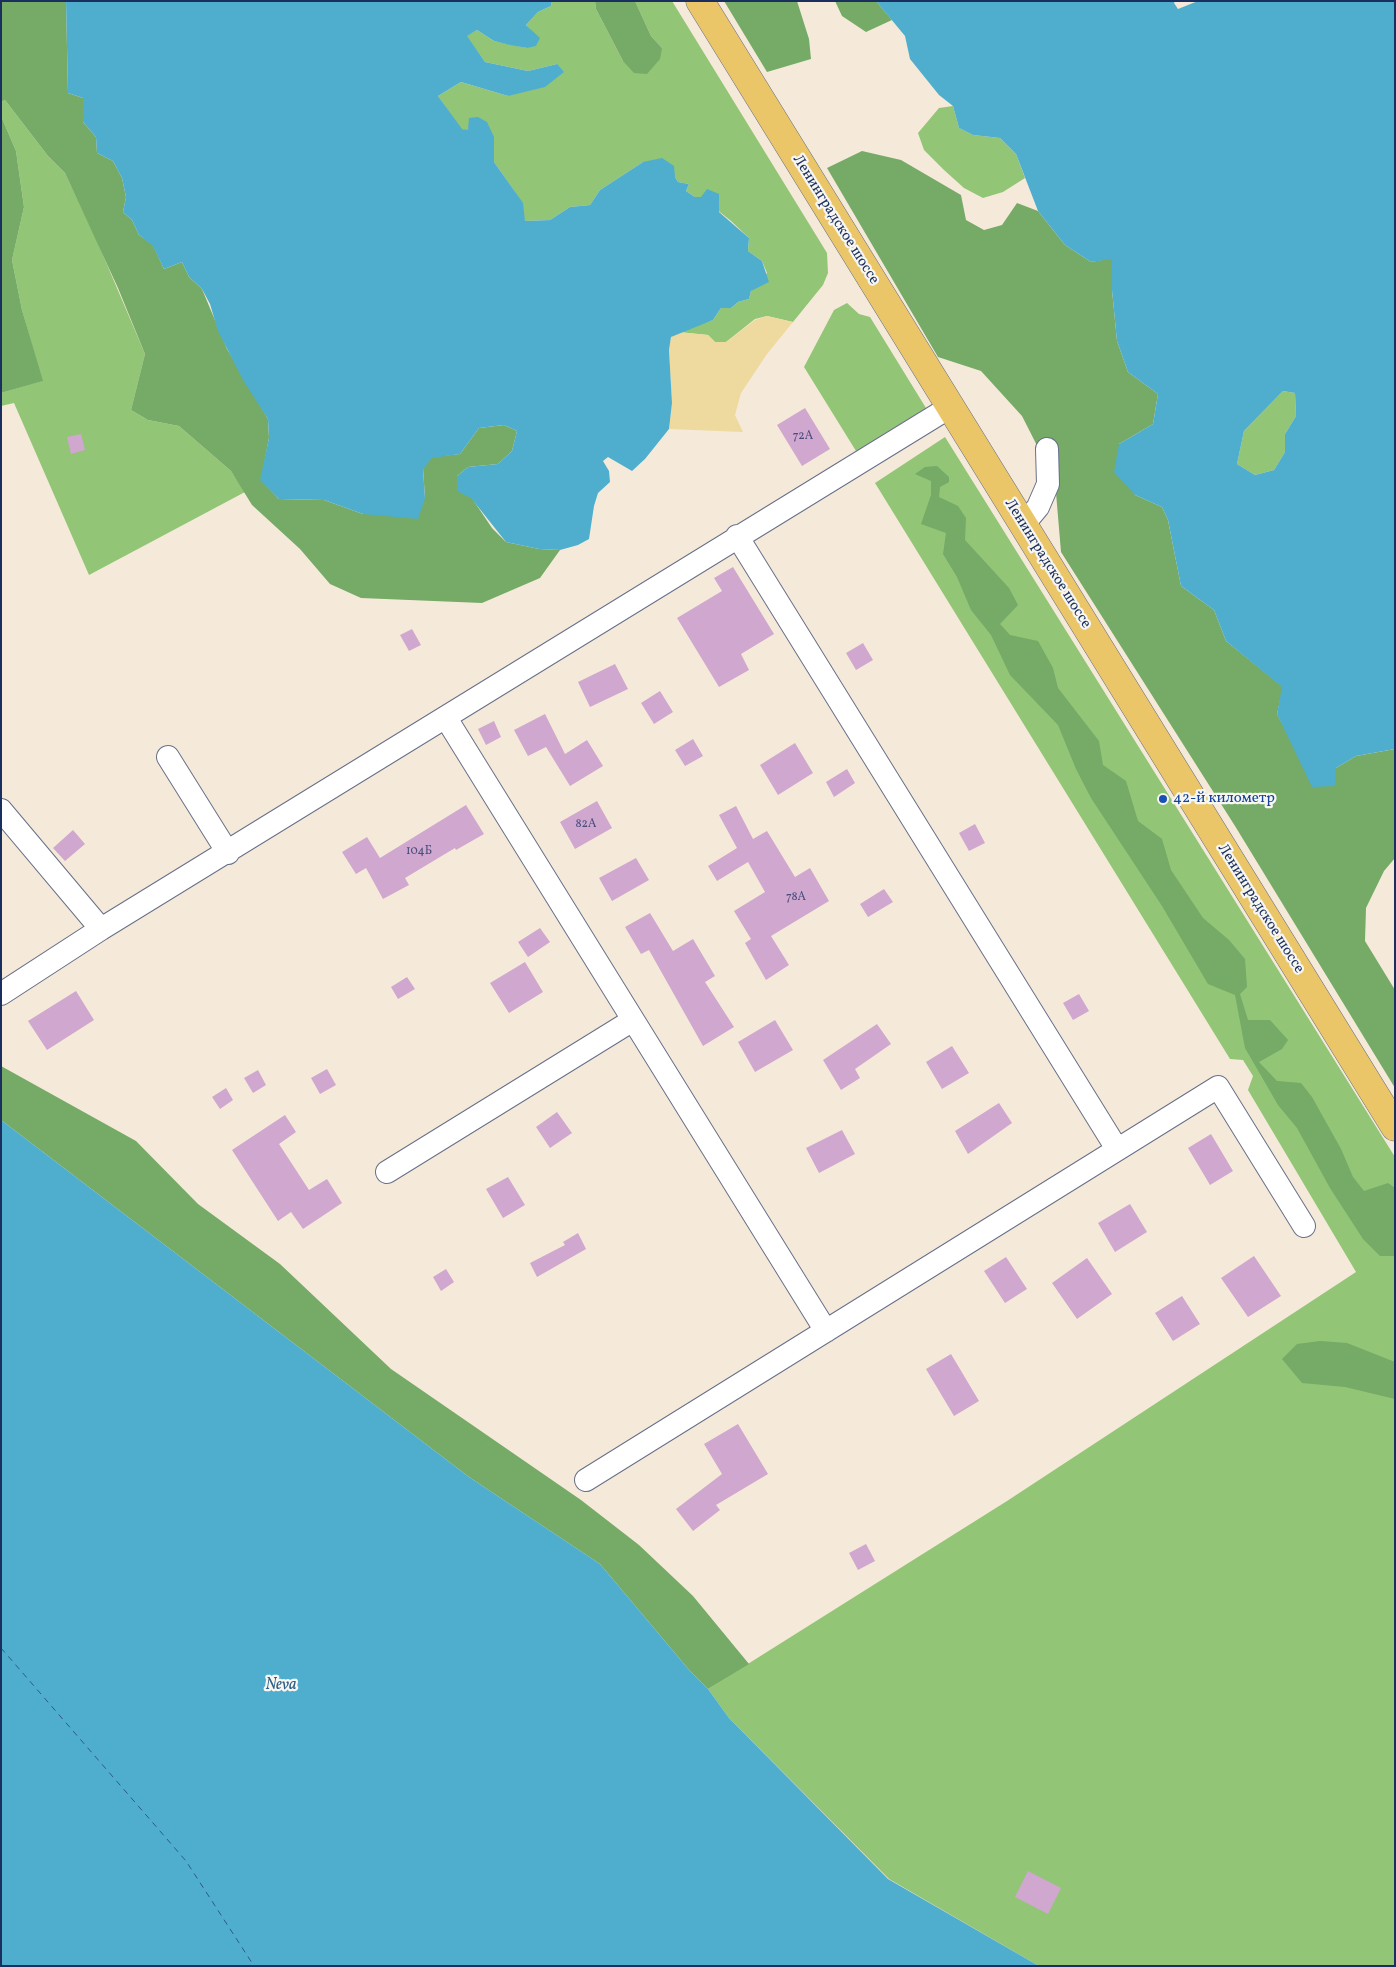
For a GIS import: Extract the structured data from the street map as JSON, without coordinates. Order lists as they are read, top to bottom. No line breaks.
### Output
{"streets":{"main road":["Ленинградское шоссе"]},"water":["Neva"],"places":["42-й километр"],"house_numbers":["72А","82А","104Б","78А"]}
